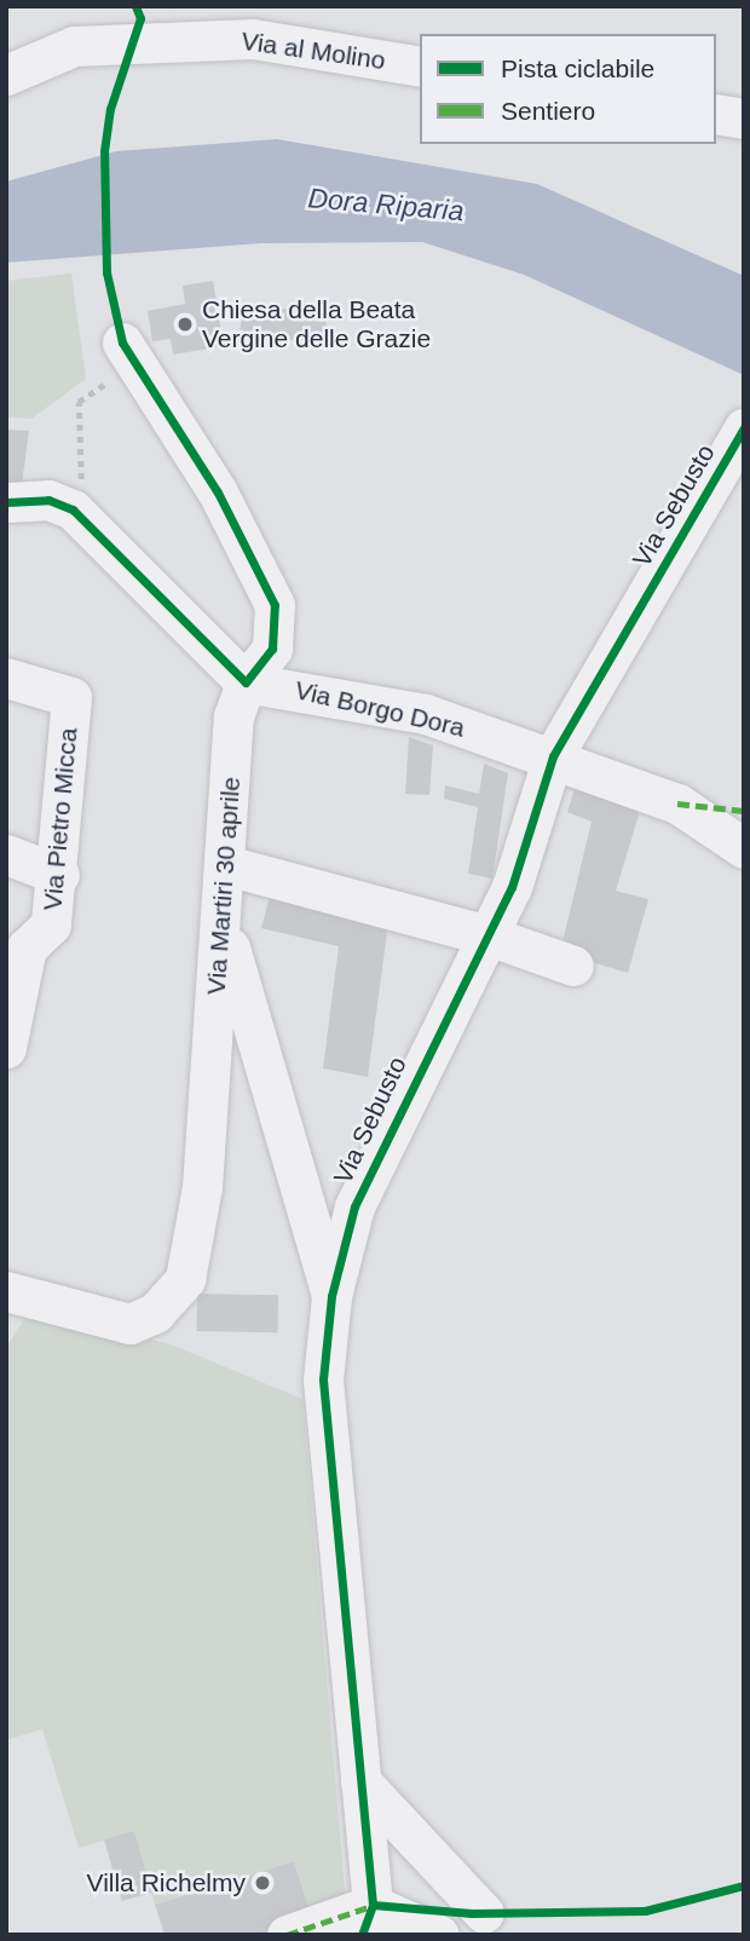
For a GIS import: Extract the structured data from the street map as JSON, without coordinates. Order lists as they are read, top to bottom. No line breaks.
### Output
{"streets":{"street":["Via al Molino","Via Sebusto","Via Borgo Dora","Via Pietro Micca","Via Martiri 30 aprile"]},"crossings":[["Via Sebusto","Via Borgo Dora"],["Via Sebusto","Via Martiri 30 aprile"],["Via Borgo Dora","Via Martiri 30 aprile"]],"water":["Dora Riparia"],"places":["Chiesa della Beata Vergine delle Grazie","Villa Richelmy"],"legend":["Pista ciclabile","Sentiero"]}
